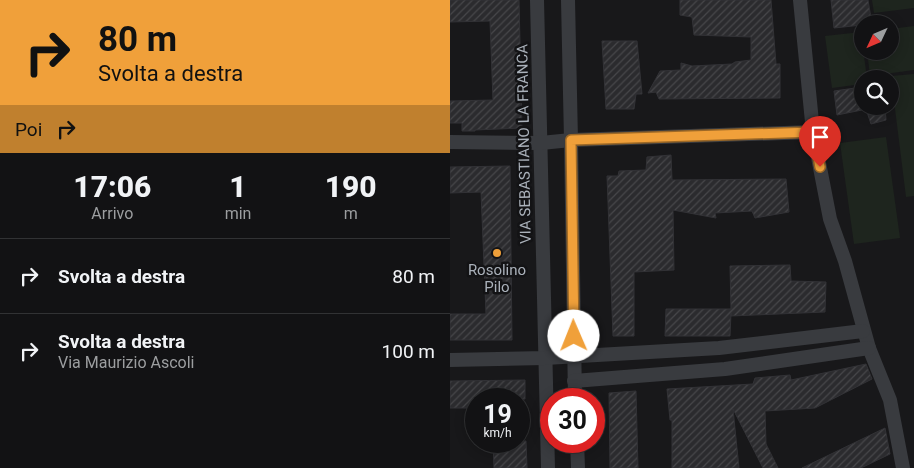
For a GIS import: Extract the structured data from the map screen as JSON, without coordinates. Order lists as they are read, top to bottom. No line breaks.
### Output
{"streets":{"street":["VIA SEBASTIANO LA FRANCA"]},"places":["Rosolino Pilo"],"north":"bottom left","page":{"turn":["80 m","Svolta a destra"],"then":"Poi","eta":["17:06","Arrivo","1","min","190","m"],"list":[{"name":"Svolta a destra","value":"80 m"},{"name":"Svolta a destra","note":"Via Maurizio Ascoli","value":"100 m"}],"speed":"19 km/h","limit":"30"}}
